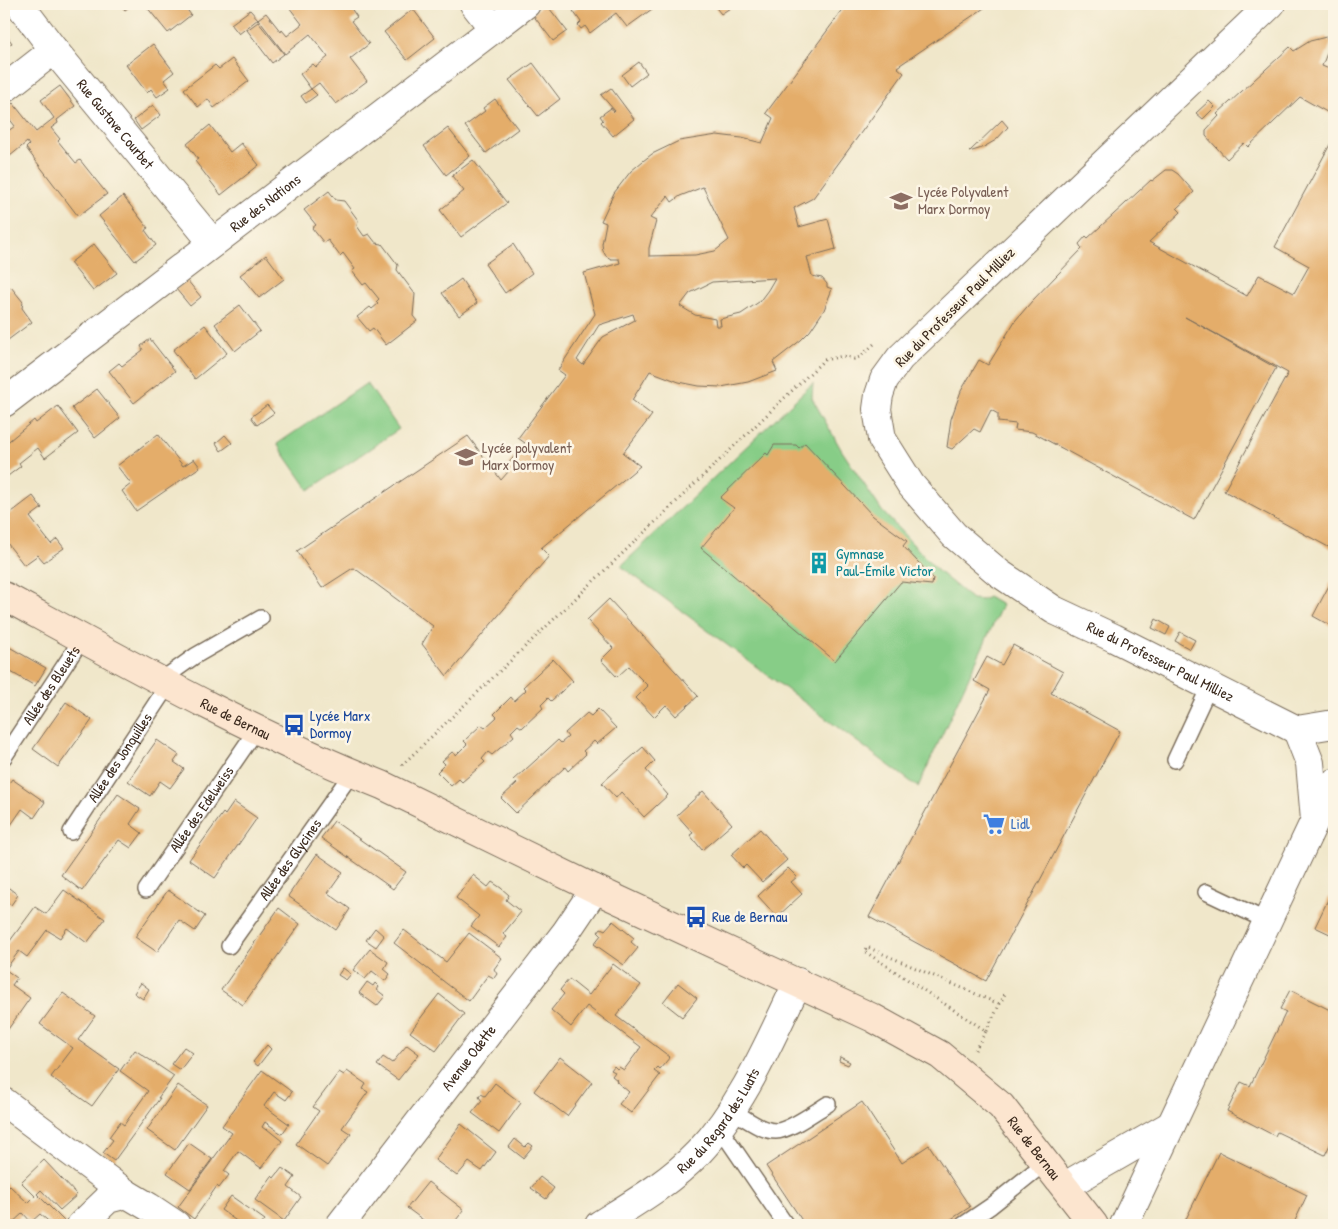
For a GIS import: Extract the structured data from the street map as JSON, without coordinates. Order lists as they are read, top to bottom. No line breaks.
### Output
{"streets":{"street":["Rue Gustave Courbet","Rue des Nations","Rue du Professeur Paul Milliez","Rue de Bernau","Avenue Odette","Rue du Regard des Luats"],"lane":["Allée des Bleuets","Allée des Jonquilles","Allée des Edelweiss","Allée des Glycines"]},"crossings":[["Rue Gustave Courbet","Rue des Nations"],["Allée des Bleuets","Rue de Bernau"],["Rue de Bernau","Allée des Jonquilles"],["Rue de Bernau","Allée des Edelweiss"],["Rue de Bernau","Allée des Glycines"],["Rue de Bernau","Avenue Odette"],["Rue de Bernau","Rue du Regard des Luats"]],"places":{"school or university":["Lycée Polyvalent Marx Dormoy","Lycée polyvalent Marx Dormoy"],"building":["Gymnase Paul-Émile Victor"],"bus stop":["Lycée Marx Dormoy","Rue de Bernau"],"supermarket":["Lidl"]}}
